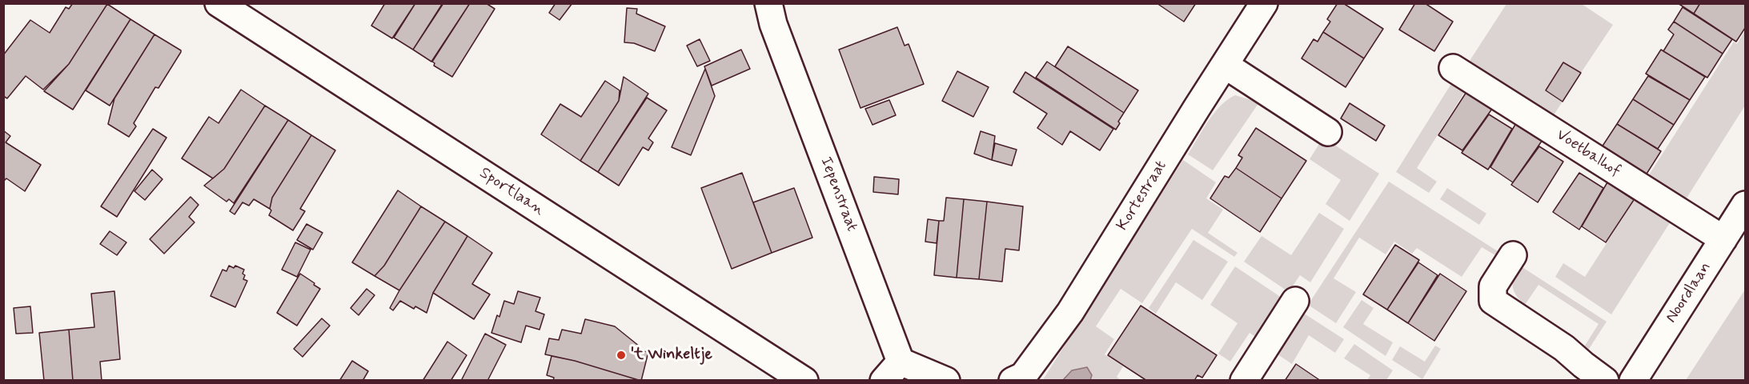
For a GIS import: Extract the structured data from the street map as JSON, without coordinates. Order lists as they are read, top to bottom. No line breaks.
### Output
{"streets":{"street":["Voetbalhof","Sportlaan","Iepenstraat","Kortestraat","Noordlaan"]},"crossings":[["Voetbalhof","Noordlaan"]],"places":["'t Winkeltje"]}
